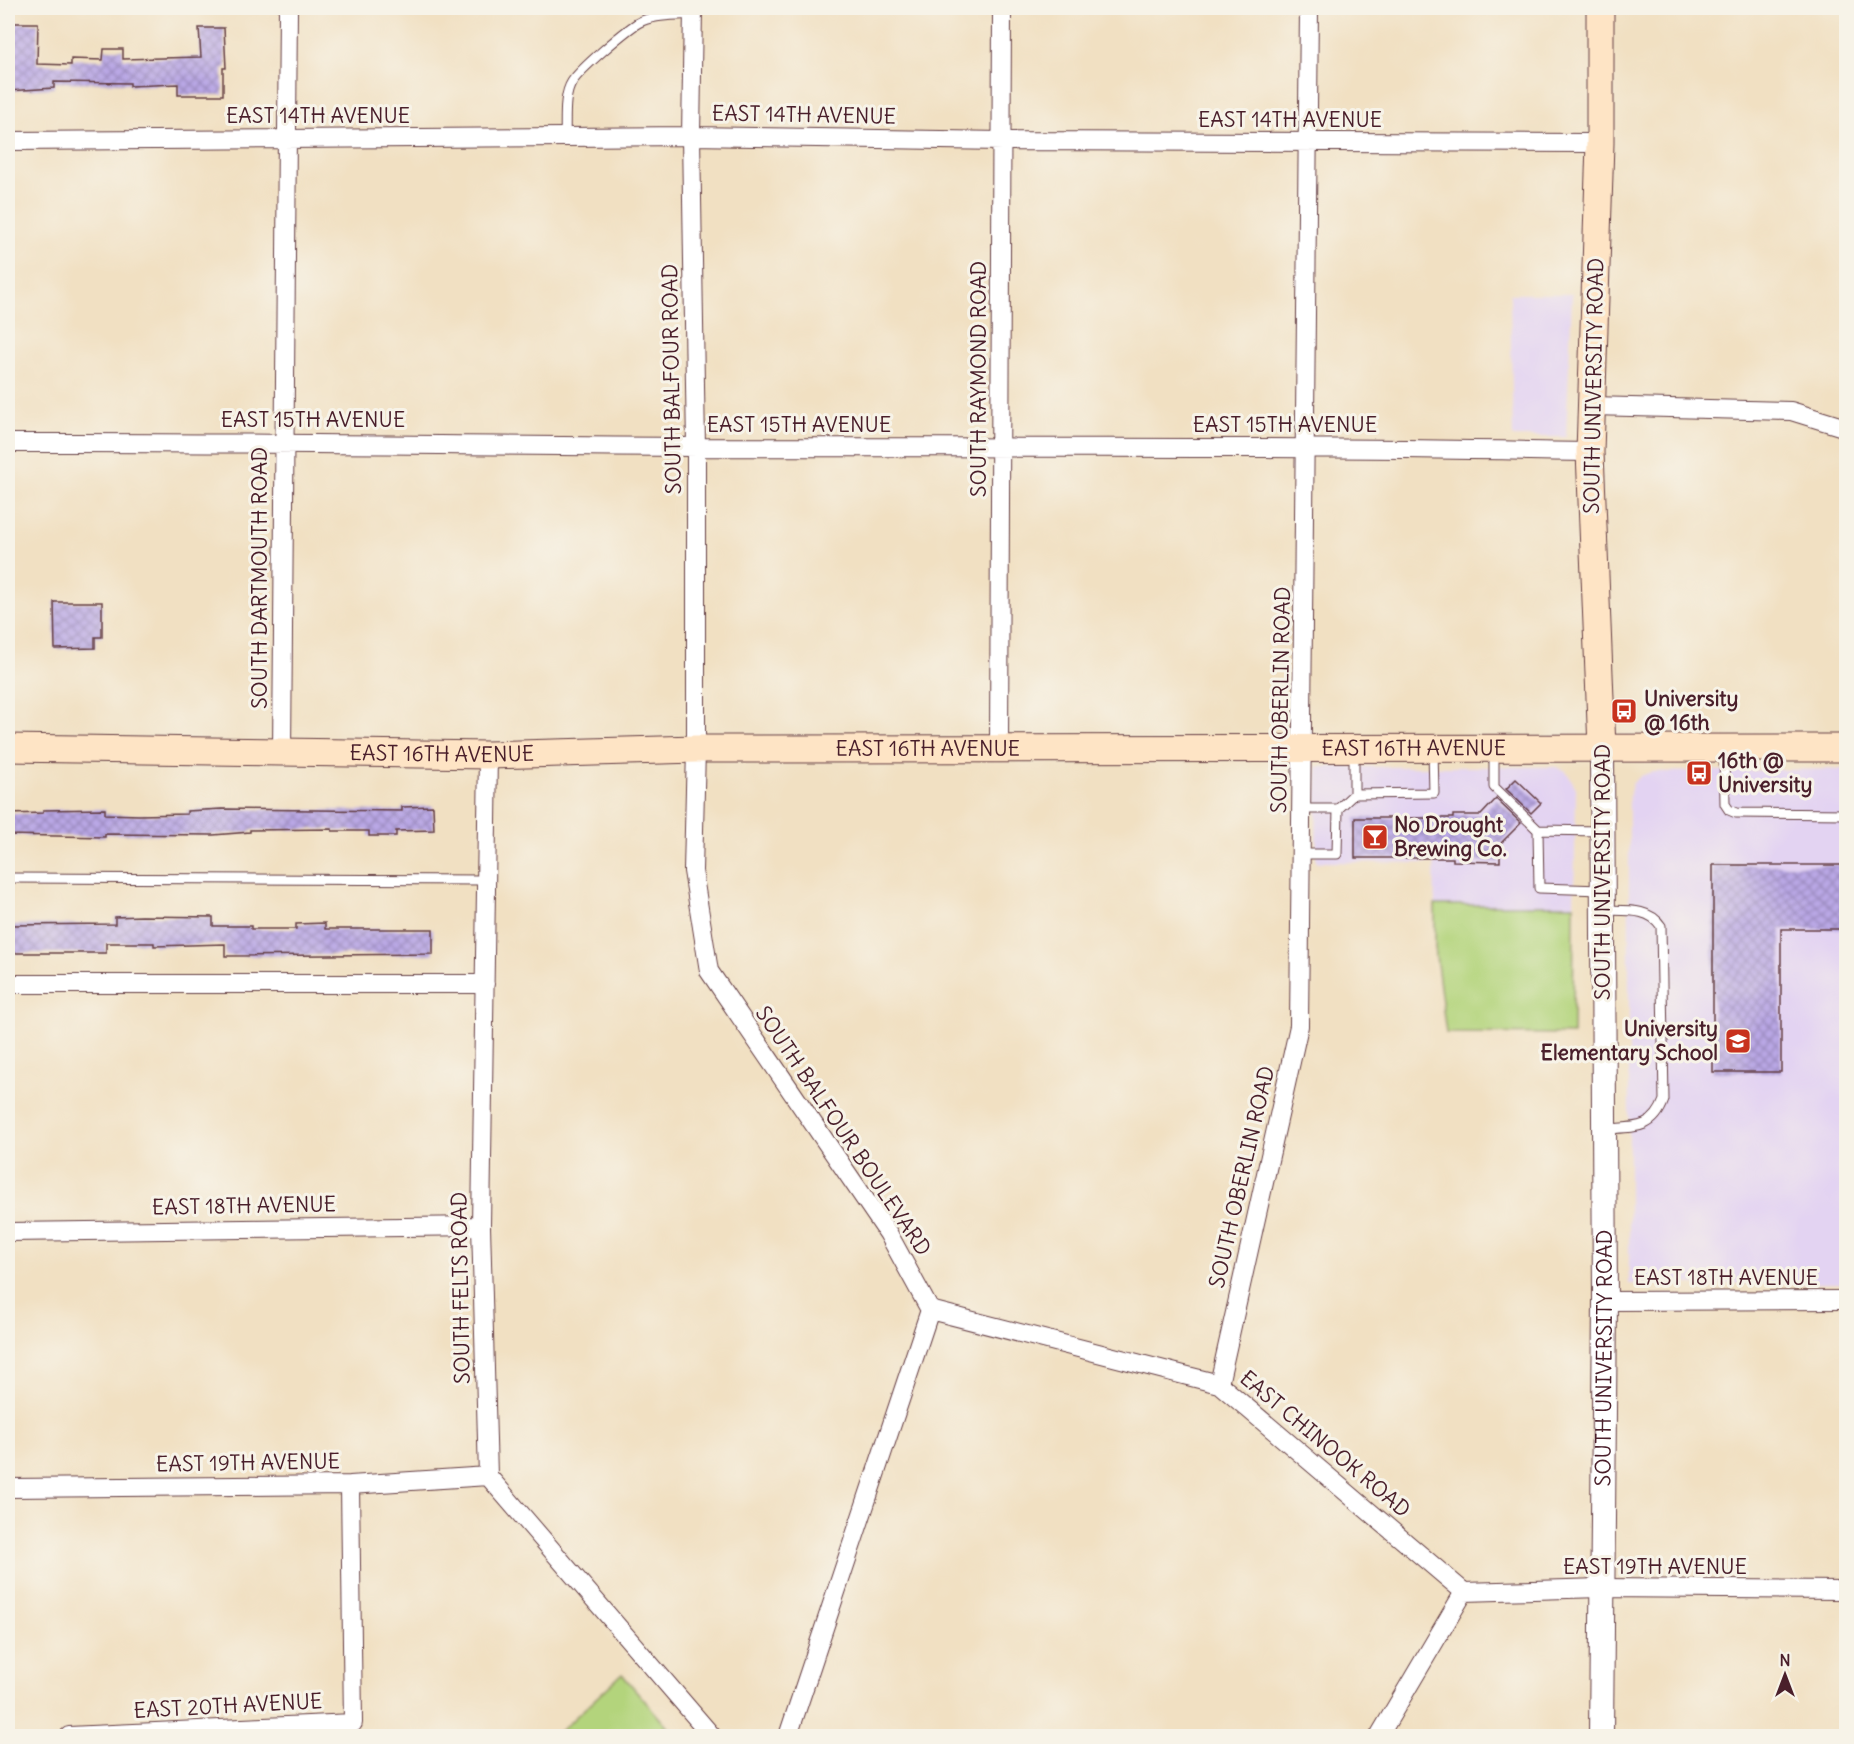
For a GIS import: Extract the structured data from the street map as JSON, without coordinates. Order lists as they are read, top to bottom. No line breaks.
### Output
{"streets":{"main road":["SOUTH UNIVERSITY ROAD","EAST 16TH AVENUE"],"street":["EAST 14TH AVENUE","SOUTH BALFOUR ROAD","SOUTH RAYMOND ROAD","EAST 15TH AVENUE","SOUTH DARTMOUTH ROAD","SOUTH OBERLIN ROAD","SOUTH BALFOUR BOULEVARD","EAST 18TH AVENUE","SOUTH FELTS ROAD","EAST CHINOOK ROAD","EAST 19TH AVENUE","EAST 20TH AVENUE"]},"crossings":[["EAST 14TH AVENUE","SOUTH BALFOUR ROAD"],["EAST 14TH AVENUE","SOUTH RAYMOND ROAD"],["EAST 14TH AVENUE","SOUTH UNIVERSITY ROAD"],["EAST 14TH AVENUE","SOUTH DARTMOUTH ROAD"],["EAST 14TH AVENUE","SOUTH OBERLIN ROAD"],["SOUTH BALFOUR ROAD","EAST 15TH AVENUE"],["SOUTH BALFOUR ROAD","EAST 16TH AVENUE"],["SOUTH BALFOUR ROAD","SOUTH BALFOUR BOULEVARD"],["SOUTH RAYMOND ROAD","EAST 15TH AVENUE"],["SOUTH RAYMOND ROAD","EAST 16TH AVENUE"],["SOUTH UNIVERSITY ROAD","EAST 15TH AVENUE"],["SOUTH UNIVERSITY ROAD","EAST 16TH AVENUE"],["SOUTH UNIVERSITY ROAD","EAST 18TH AVENUE"],["SOUTH UNIVERSITY ROAD","EAST 19TH AVENUE"],["EAST 15TH AVENUE","SOUTH DARTMOUTH ROAD"],["EAST 15TH AVENUE","SOUTH OBERLIN ROAD"],["SOUTH DARTMOUTH ROAD","EAST 16TH AVENUE"],["SOUTH OBERLIN ROAD","EAST 16TH AVENUE"],["SOUTH OBERLIN ROAD","EAST CHINOOK ROAD"],["EAST 16TH AVENUE","SOUTH BALFOUR BOULEVARD"],["EAST 16TH AVENUE","SOUTH FELTS ROAD"],["SOUTH BALFOUR BOULEVARD","EAST CHINOOK ROAD"],["EAST 18TH AVENUE","SOUTH FELTS ROAD"],["SOUTH FELTS ROAD","EAST 19TH AVENUE"],["EAST CHINOOK ROAD","EAST 19TH AVENUE"],["EAST 19TH AVENUE","EAST 20TH AVENUE"]],"places":{"bus stop":["University @ 16th","16th @ University"],"bar":["No Drought Brewing Co."],"school or university":["University Elementary School"]},"north":"top"}
